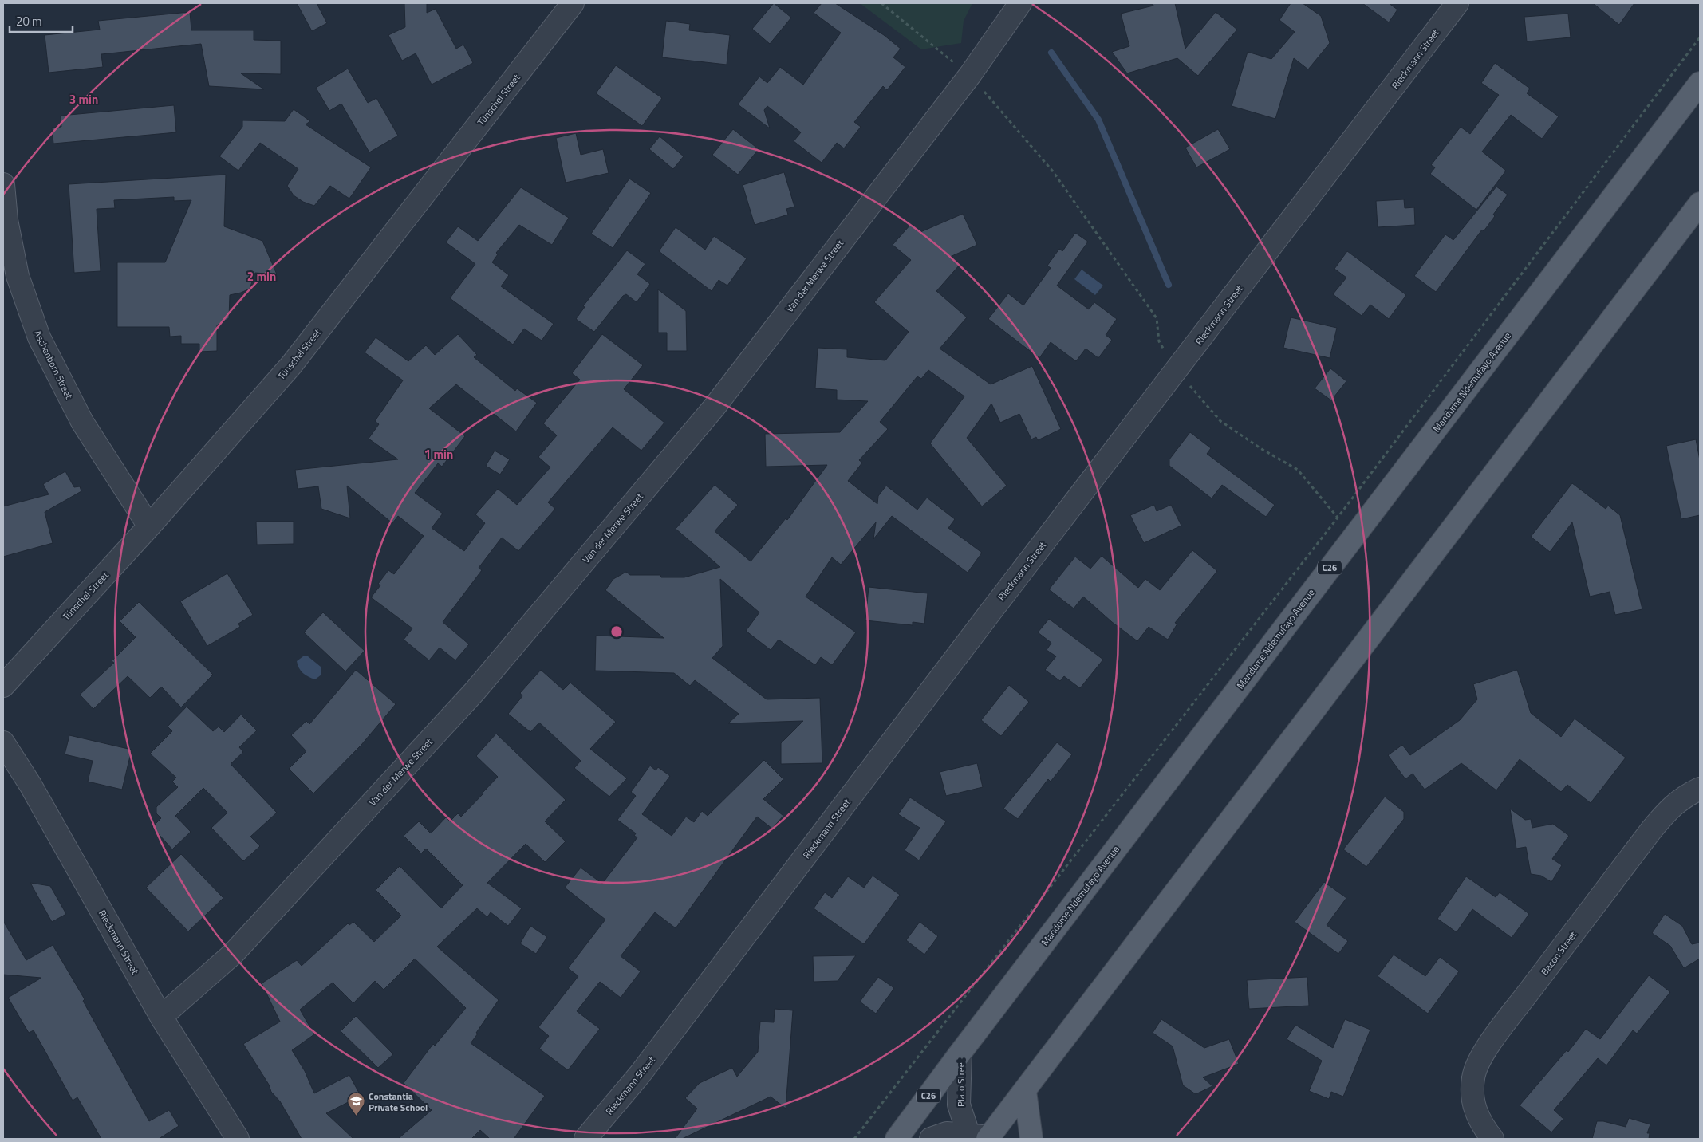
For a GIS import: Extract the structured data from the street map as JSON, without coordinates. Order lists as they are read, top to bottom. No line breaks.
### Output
{"streets":{"main road":["Mandume Ndemufayo Avenue","C26"],"street":["Rieckmann Street","Tünschel Street","Van der Merwe Street","Aschenborn Street","Bacon Street","Plato Street"]},"crossings":[["Rieckmann Street","Van der Merwe Street"],["Tünschel Street","Aschenborn Street"],["Mandume Ndemufayo Avenue","Plato Street"]],"places":{"school or university":["Constantia Private School"]},"scale_bar":"20 m","rings":["3 min","2 min","1 min"]}
